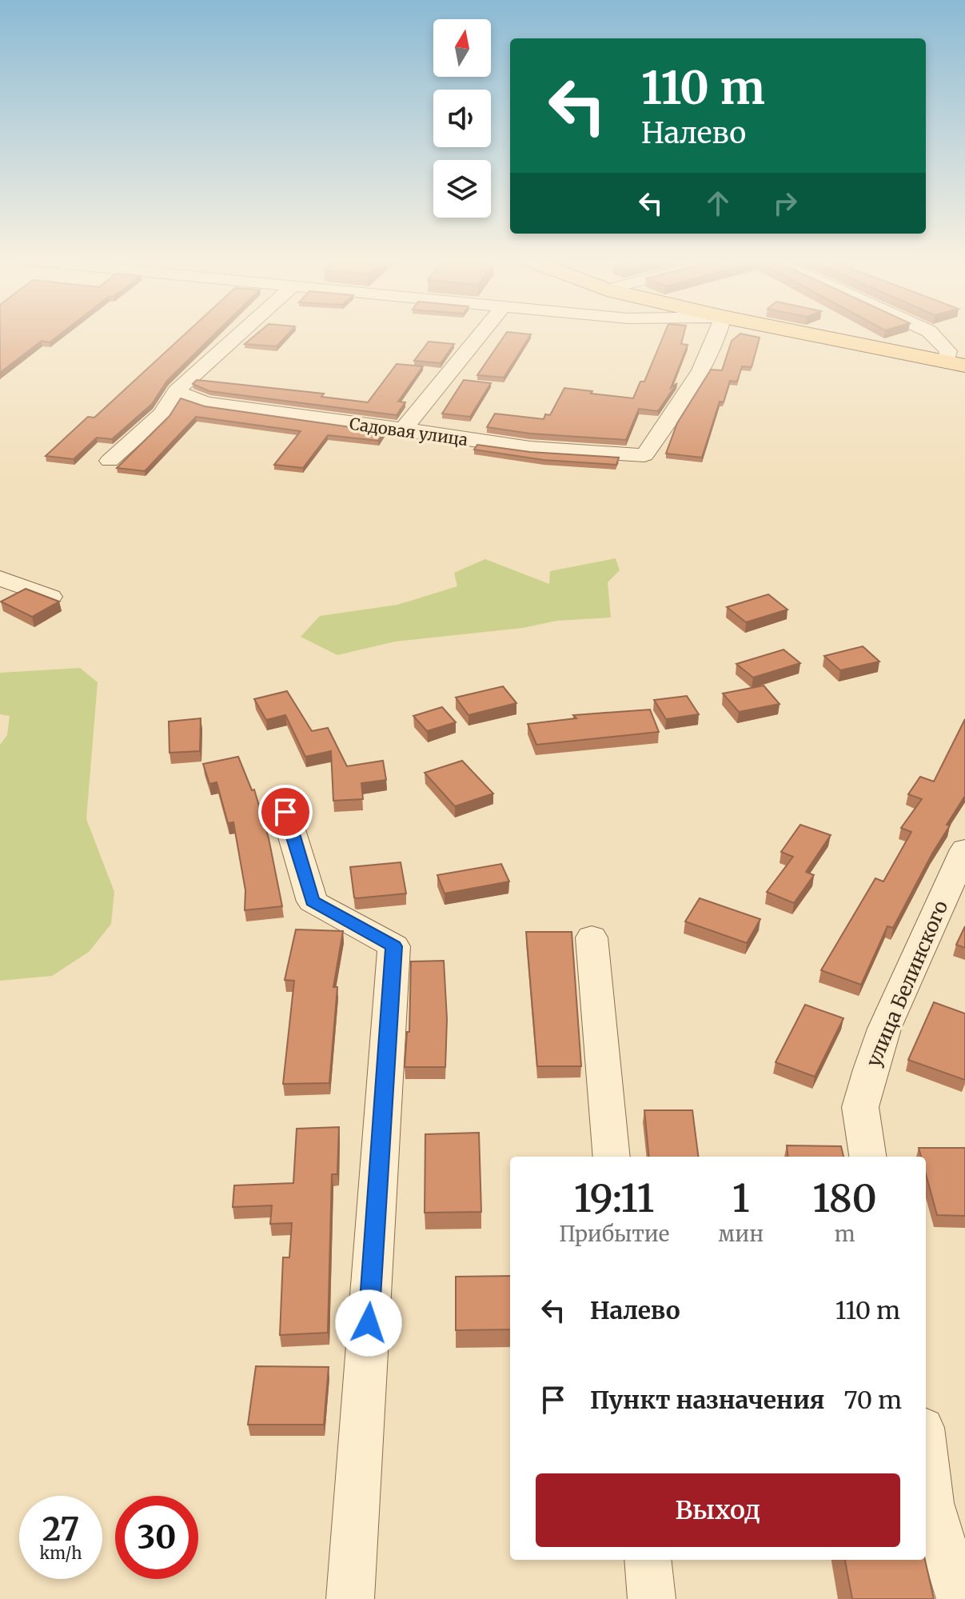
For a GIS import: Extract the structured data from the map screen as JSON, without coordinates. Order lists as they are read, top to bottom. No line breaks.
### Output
{"streets":{"street":["Садовая улица","улица Белинского"]},"north":"top","page":{"turn":["110 m","Налево"],"eta":["19:11","Прибытие","1","мин","180","m"],"list":[{"name":"Налево","value":"110 m"},{"name":"Пункт назначения","value":"70 m"}],"buttons":"Выход","speed":"27 km/h","limit":"30"}}
